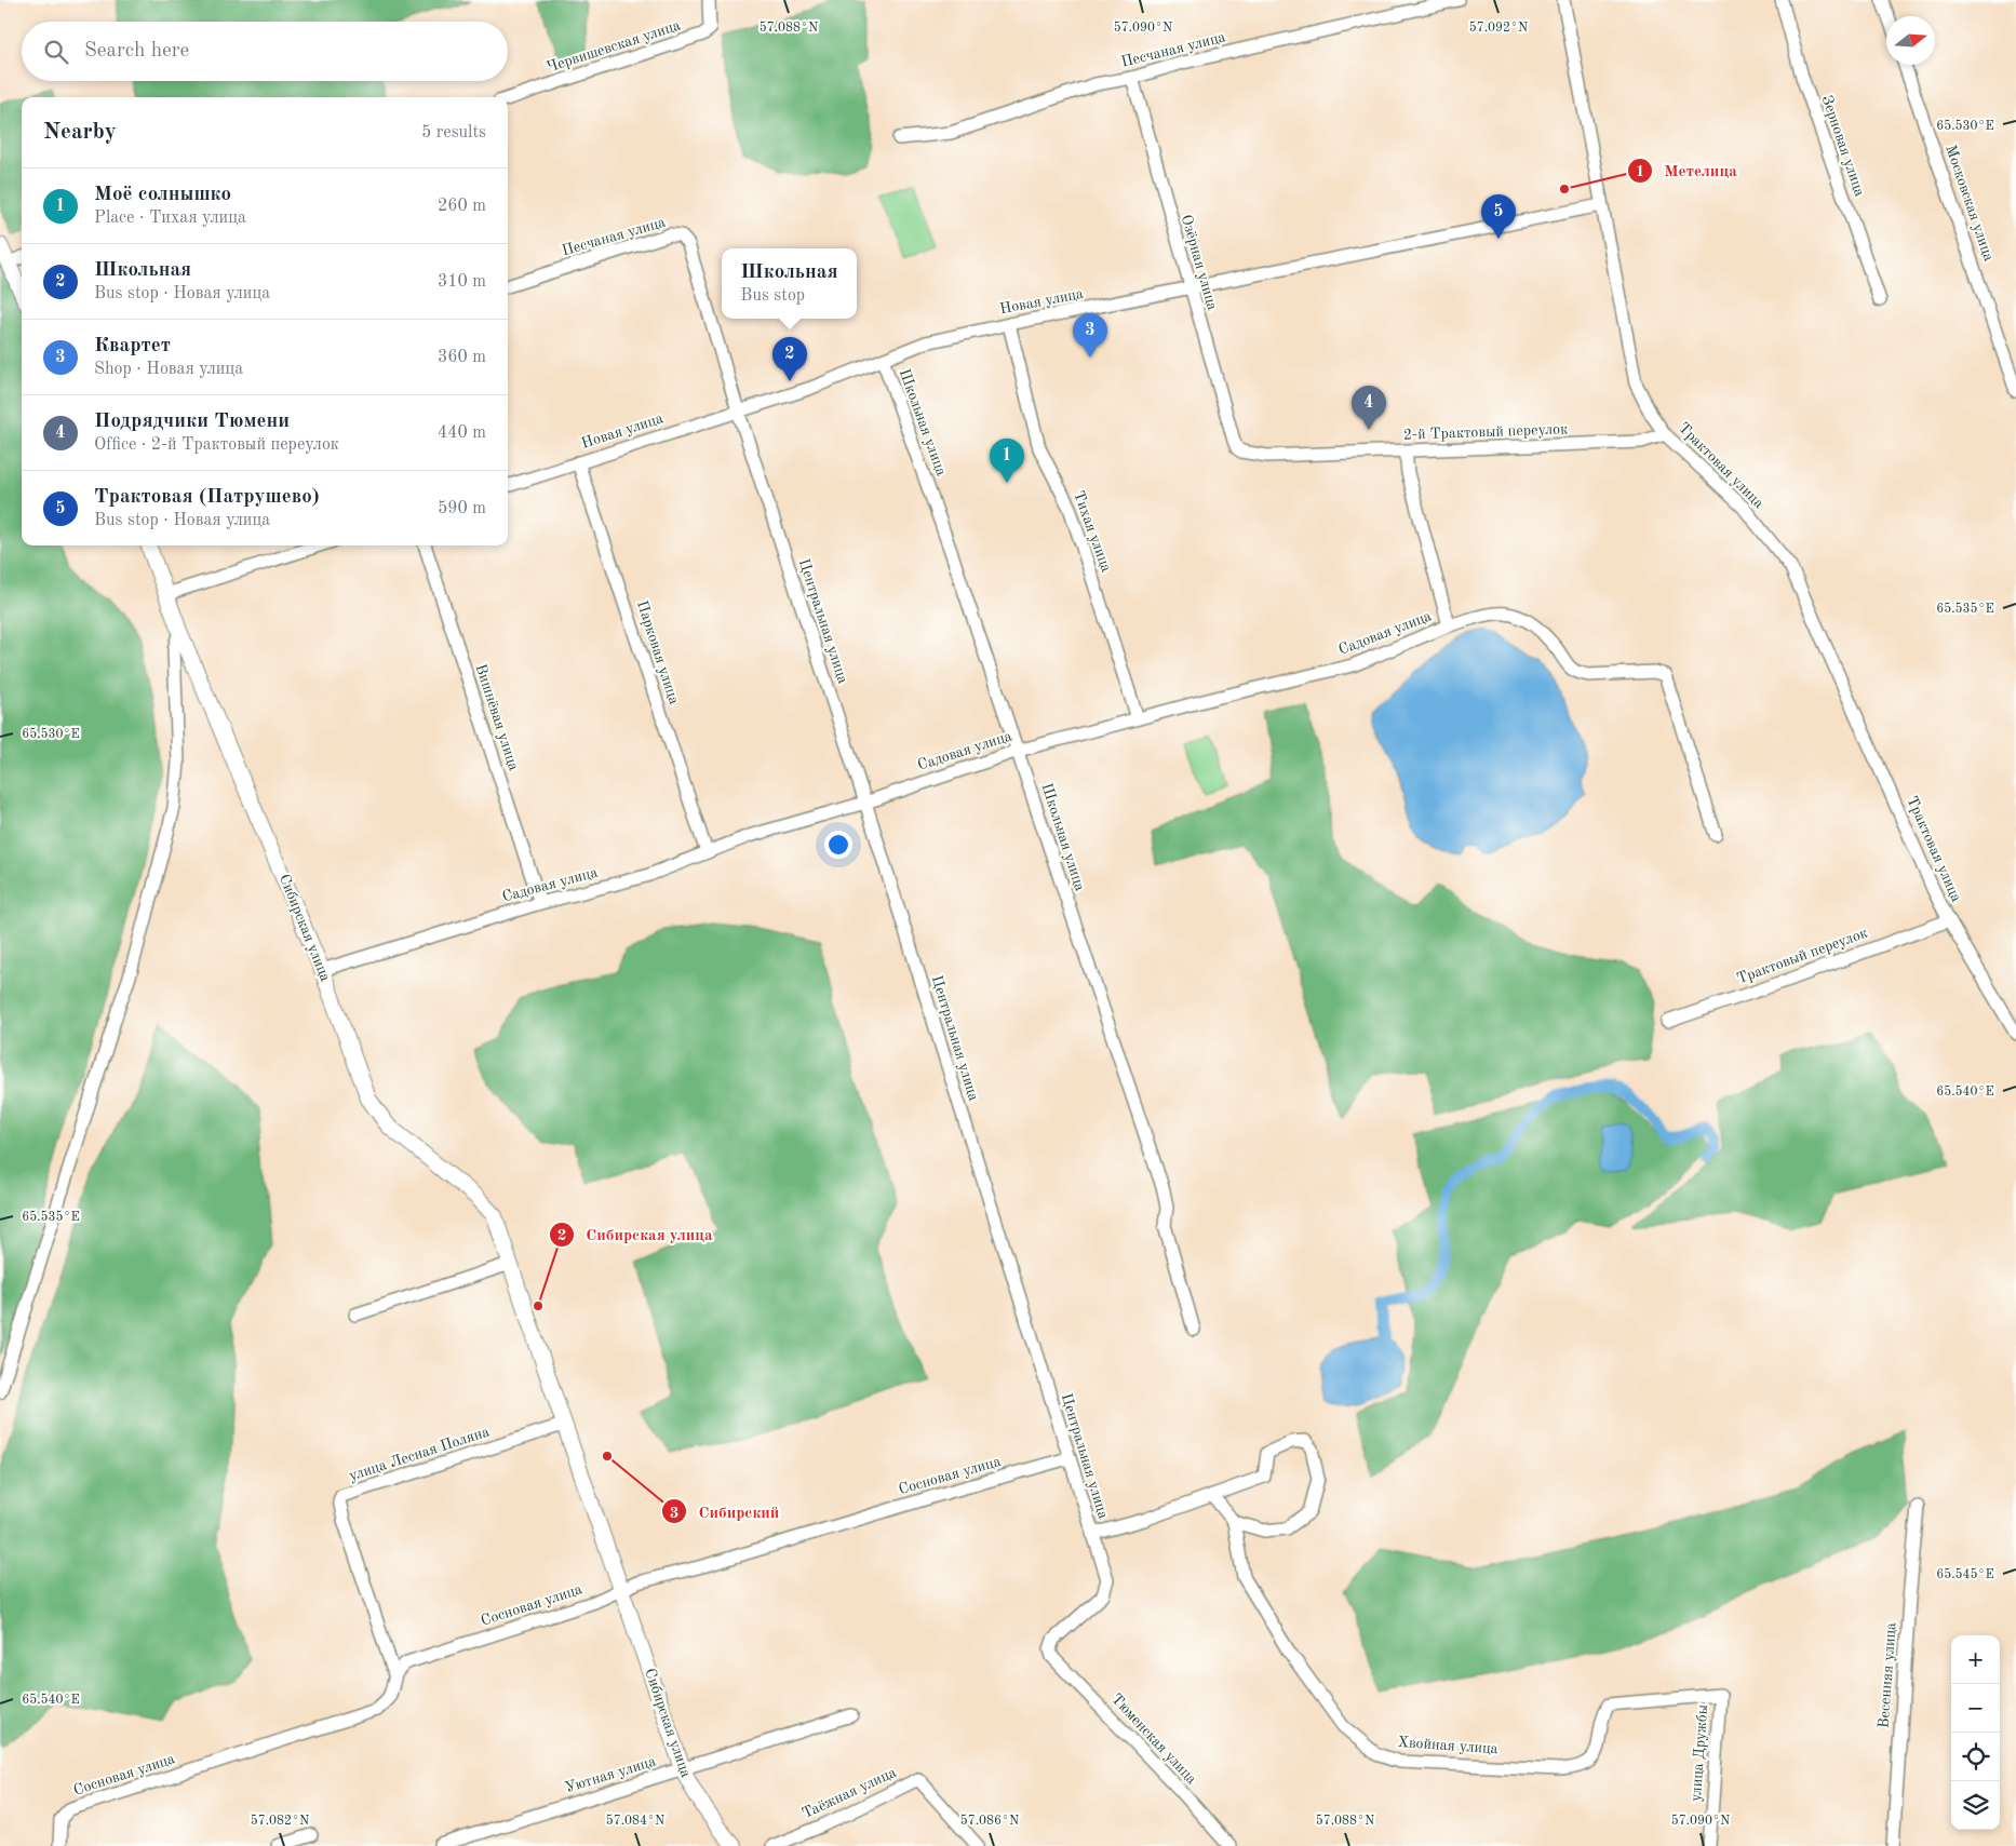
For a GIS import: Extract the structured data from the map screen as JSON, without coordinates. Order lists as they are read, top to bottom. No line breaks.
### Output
{"streets":{"street":["Червишевская улица","Песчаная улица","Зерновая улица","Московская улица","Озёрная улица","Новая улица","Школьная улица","2-й Трактовый переулок","Трактовая улица","Тихая улица","Центральная улица","Садовая улица","Парковая улица","Вишнёвая улица","Сибирская улица","Трактовый переулок","улица Лесная Поляна","Сосновая улица","Весенняя улица","Тюменская улица","Хвойная улица","улица Дружбы","Уютная улица","Таёжная улица"]},"crossings":[["Песчаная улица","Озёрная улица"],["Песчаная улица","Новая улица"],["Песчаная улица","Центральная улица"],["Озёрная улица","Новая улица"],["Озёрная улица","2-й Трактовый переулок"],["Новая улица","Школьная улица"],["Новая улица","Трактовая улица"],["Новая улица","Тихая улица"],["Новая улица","Центральная улица"],["Новая улица","Парковая улица"],["Школьная улица","Садовая улица"],["2-й Трактовый переулок","Трактовая улица"],["2-й Трактовый переулок","Садовая улица"],["Трактовая улица","Трактовый переулок"],["Тихая улица","Садовая улица"],["Центральная улица","Садовая улица"],["Центральная улица","Сосновая улица"],["Центральная улица","Тюменская улица"],["Садовая улица","Парковая улица"],["Садовая улица","Вишнёвая улица"],["Садовая улица","Сибирская улица"],["Сибирская улица","улица Лесная Поляна"],["Сибирская улица","Сосновая улица"],["Сибирская улица","Уютная улица"],["улица Лесная Поляна","Сосновая улица"],["Хвойная улица","улица Дружбы"]],"places":["Метелица","Сибирская улица","Сибирский"],"north":"right","page":{"search":"Search here","heading":["Nearby","5 results"],"list":[{"mark":"1","name":"Моё солнышко","note":"Place · Тихая улица","value":"260 m"},{"mark":"2","name":"Школьная","note":"Bus stop · Новая улица","value":"310 m"},{"mark":"3","name":"Квартет","note":"Shop · Новая улица","value":"360 m"},{"mark":"4","name":"Подрядчики Тюмени","note":"Office · 2-й Трактовый переулок","value":"440 m"},{"mark":"5","name":"Трактовая (Патрушево)","note":"Bus stop · Новая улица","value":"590 m"}],"pins":["5","3","2","4","1"],"popup":["Школьная","Bus stop"],"map_buttons":["+","−"]},"coordinates":["57.088°N","57.090°N","57.092°N","65.530°E","65.535°E","65.540°E","65.545°E","57.082°N","57.084°N","57.086°N"]}
